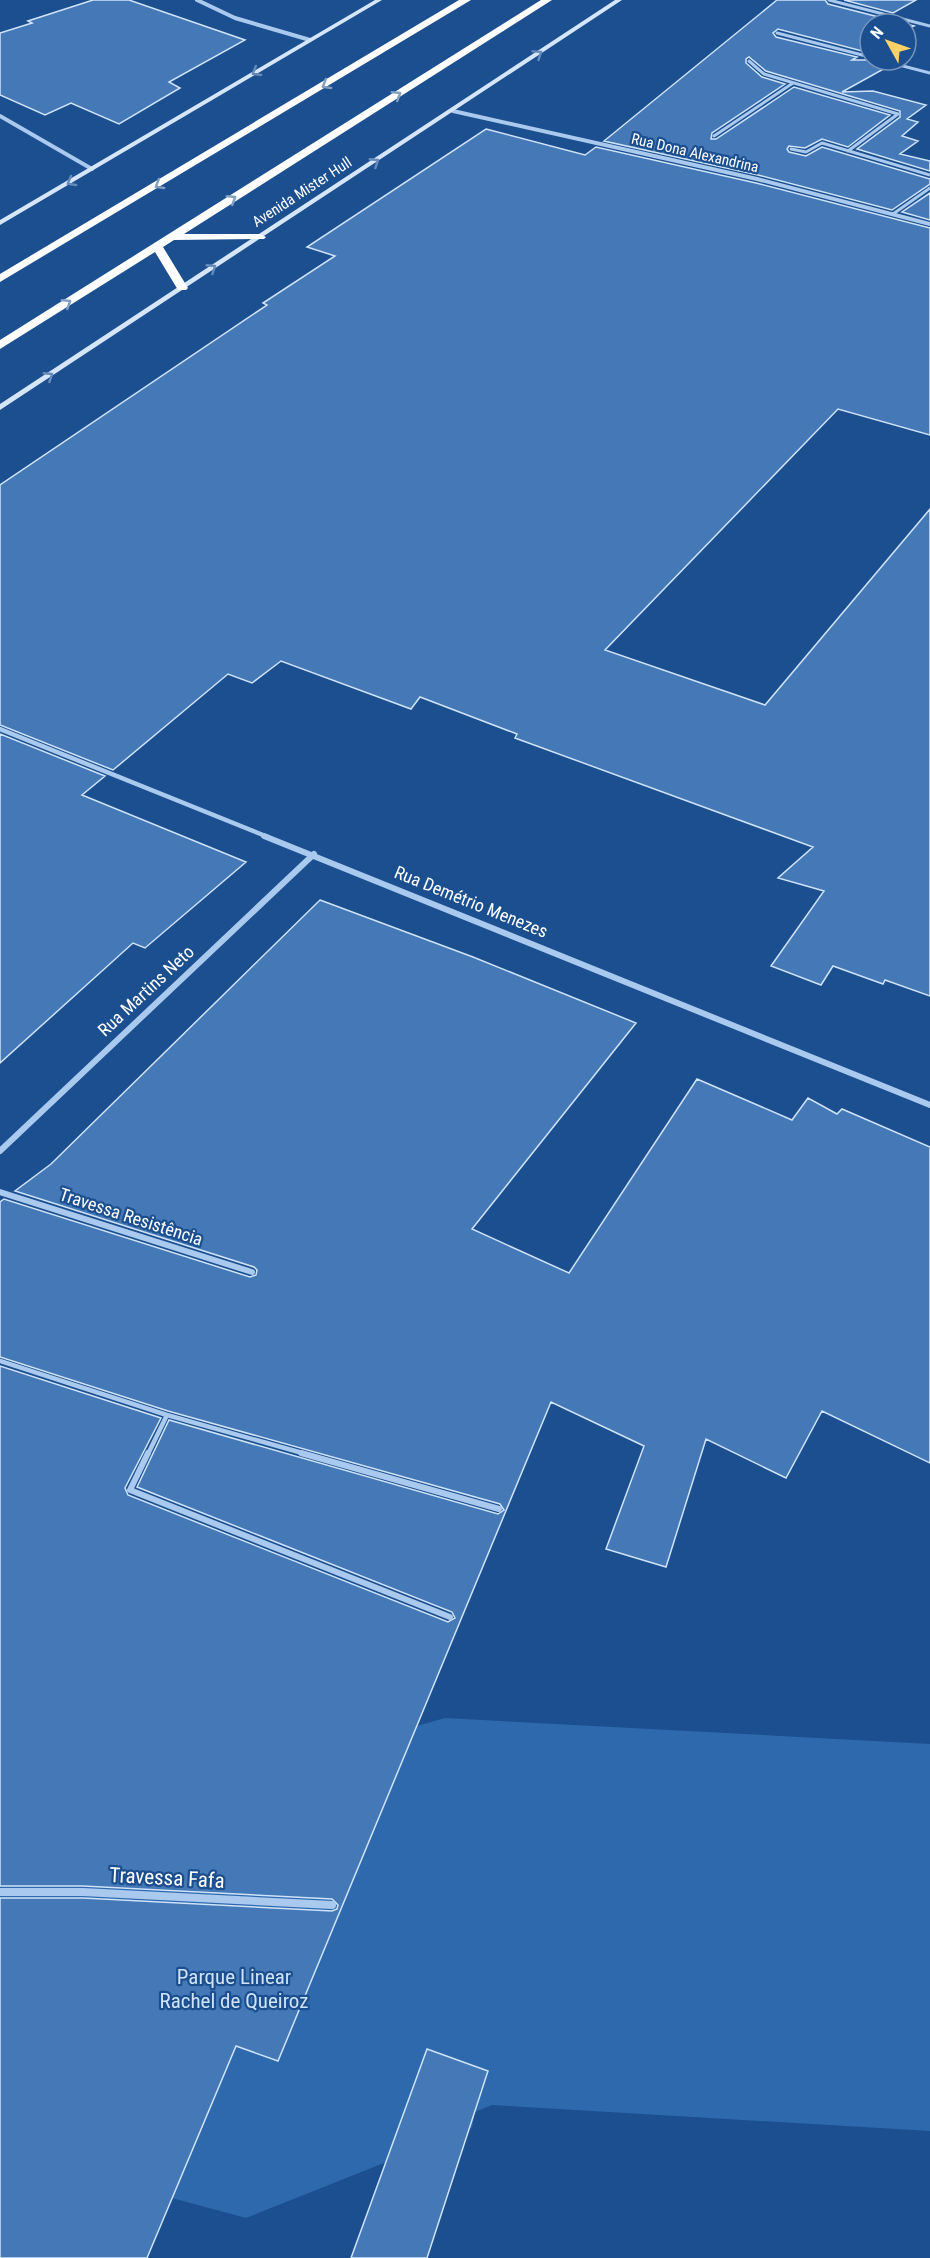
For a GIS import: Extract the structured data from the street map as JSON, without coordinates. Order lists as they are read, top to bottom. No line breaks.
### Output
{"streets":{"highway":["Avenida Mister Hull"],"street":["Rua Dona Alexandrina","Rua Demétrio Menezes","Rua Martins Neto","Travessa Resistência","Travessa Fafa"]},"crossings":[["Rua Dona Alexandrina","Avenida Mister Hull"],["Rua Demétrio Menezes","Rua Martins Neto"]],"parks":["Parque Linear Rachel de Queiroz"],"north":"top left"}
